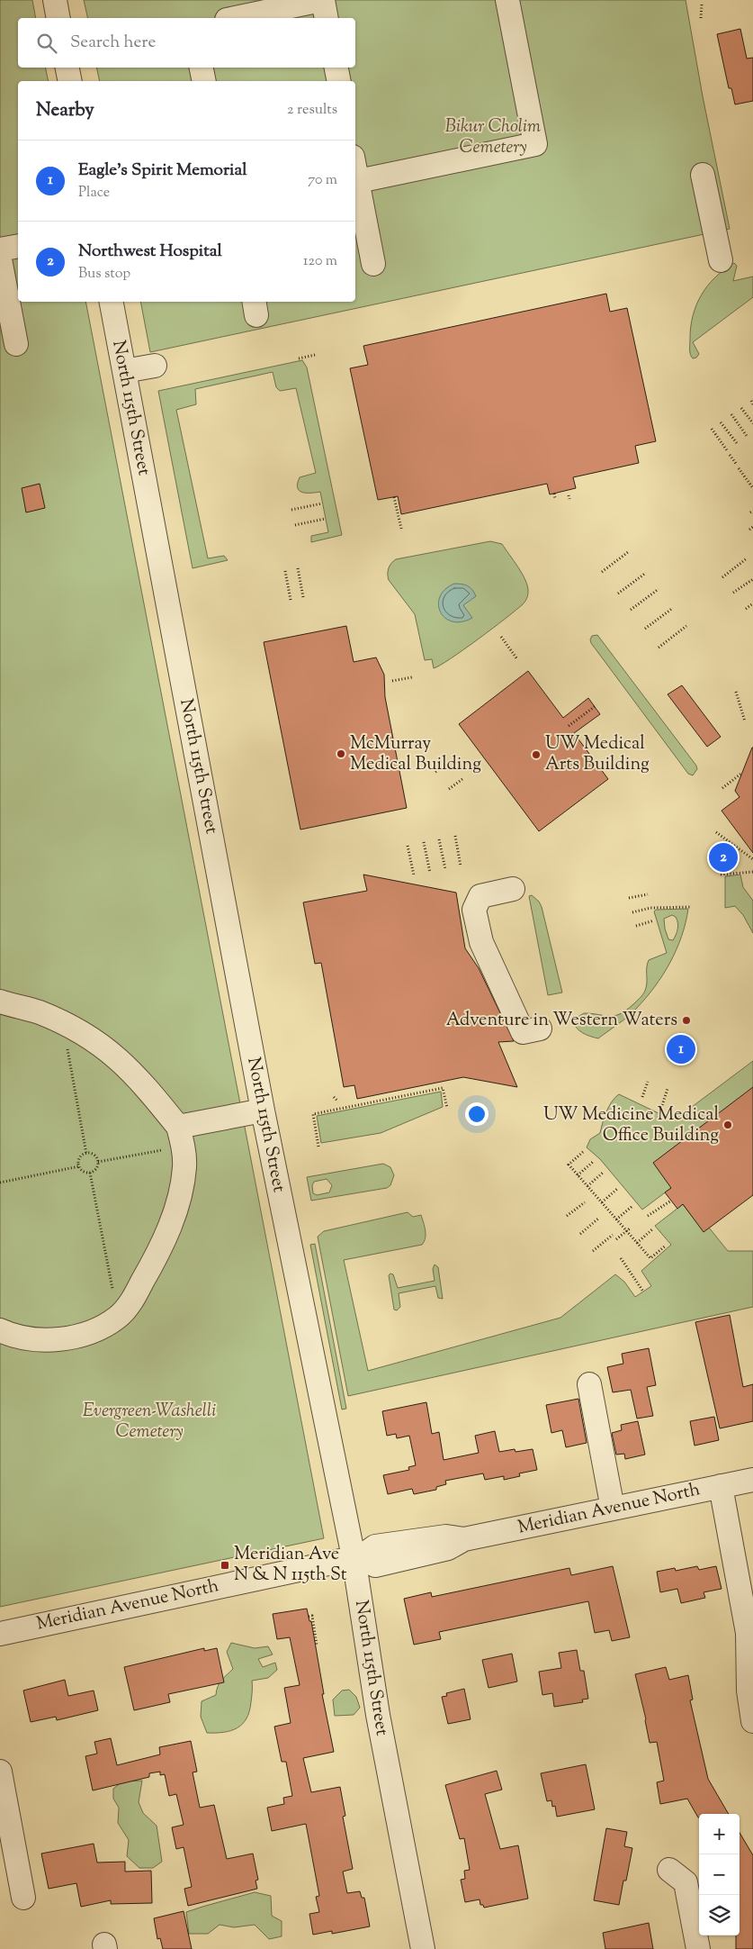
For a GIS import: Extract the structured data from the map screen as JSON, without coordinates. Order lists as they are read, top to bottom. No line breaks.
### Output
{"streets":{"street":["North 115th Street","Meridian Avenue North"]},"crossings":[["North 115th Street","Meridian Avenue North"]],"parks":["Bikur Cholim Cemetery","Evergreen-Washelli Cemetery"],"places":{"other":["McMurray Medical Building","UW Medical Arts Building","Adventure in Western Waters","UW Medicine Medical Office Building"],"transit":["Meridian Ave N & N 115th St"]},"page":{"search":"Search here","heading":["Nearby","2 results"],"list":[{"mark":"1","name":"Eagle's Spirit Memorial","note":"Place","value":"70 m"},{"mark":"2","name":"Northwest Hospital","note":"Bus stop","value":"120 m"}],"pins":["2","1"],"map_buttons":["+","−"]}}
